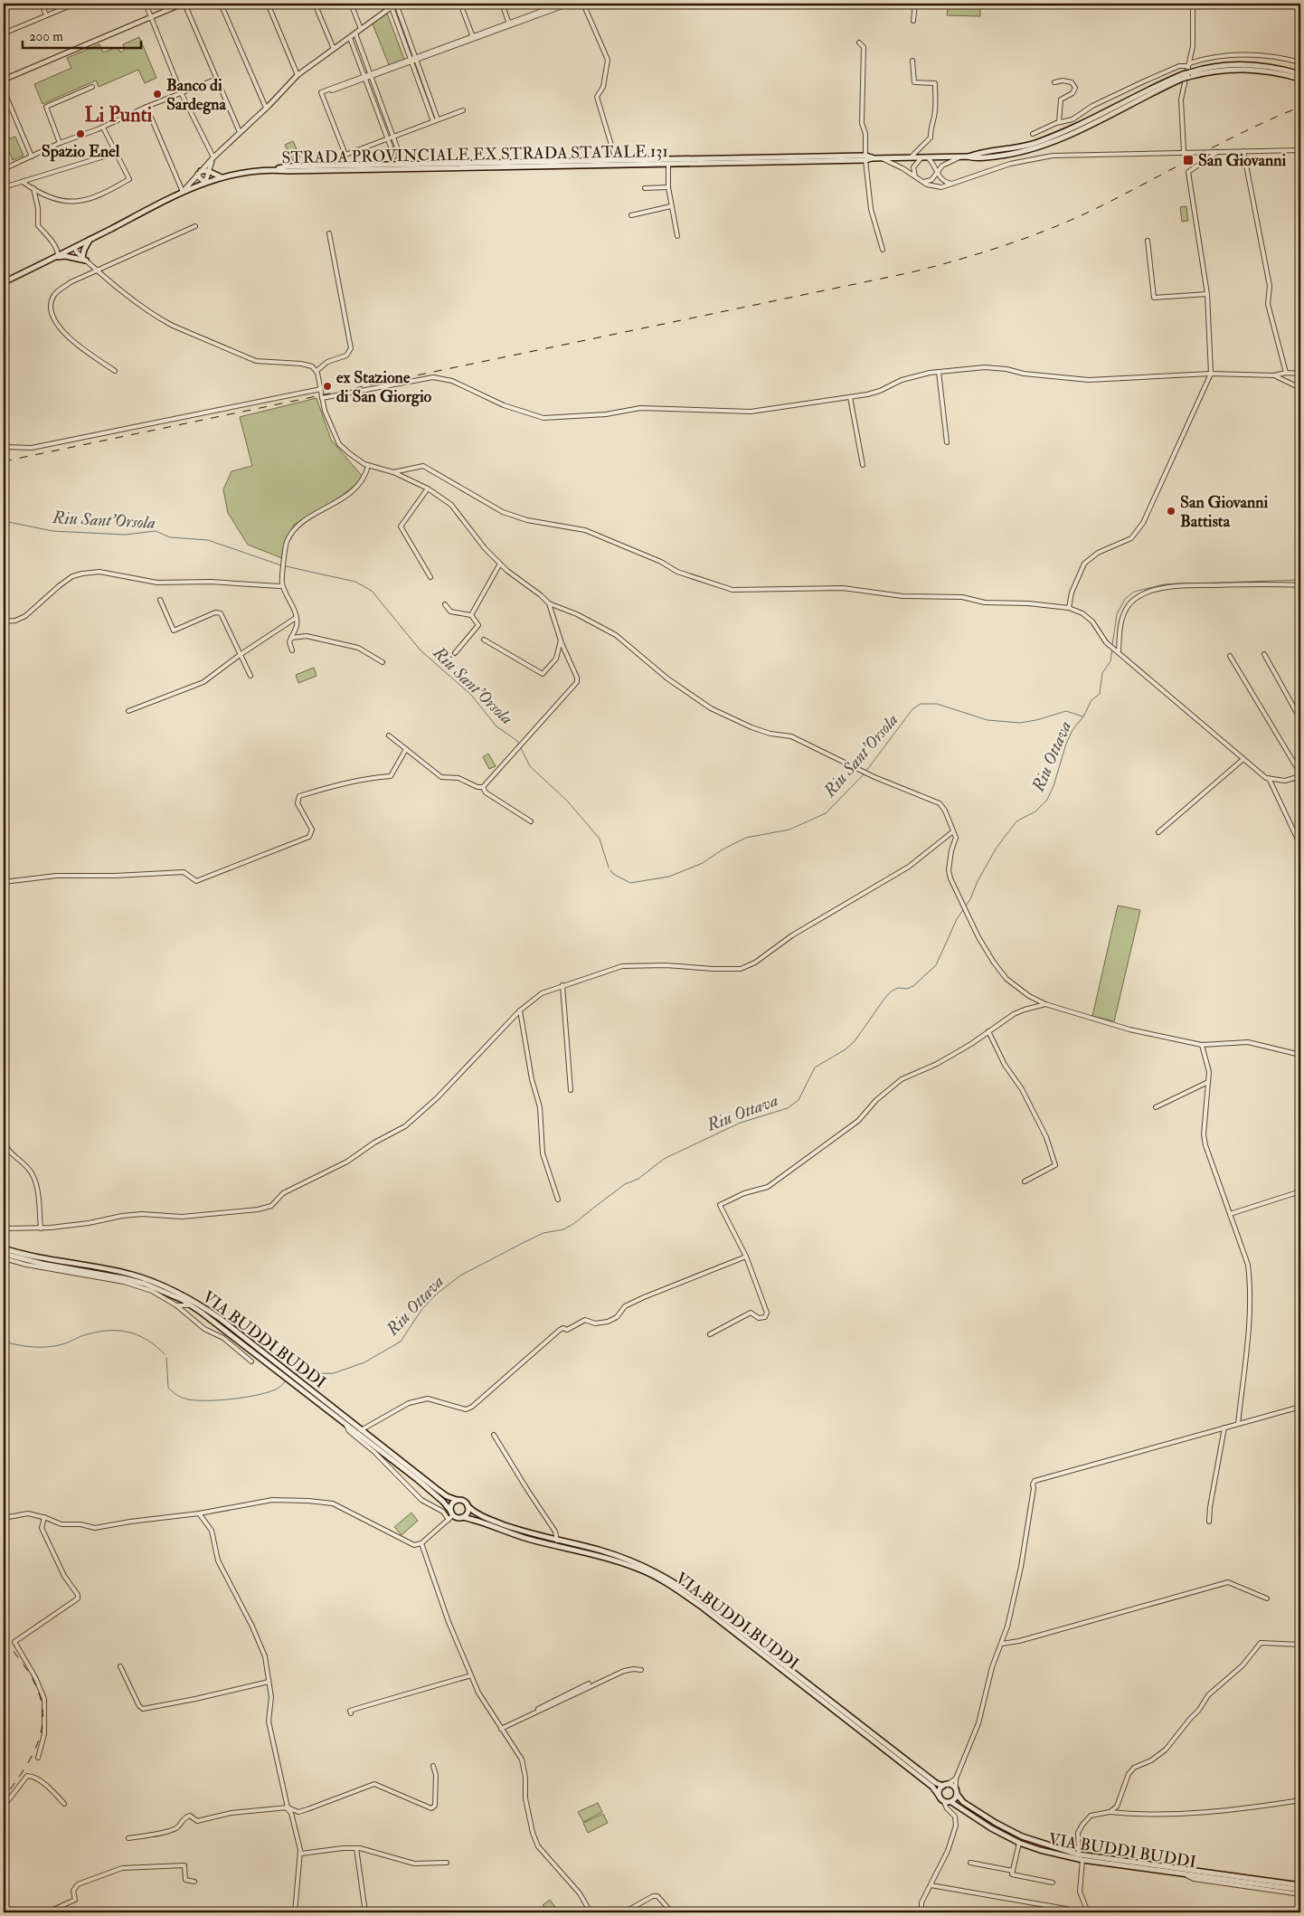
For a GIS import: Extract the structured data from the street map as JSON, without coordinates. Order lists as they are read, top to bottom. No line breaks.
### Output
{"streets":{"main road":["STRADA PROVINCIALE EX STRADA STATALE 131","VIA BUDDI BUDDI"]},"districts":["Li Punti"],"water":["Riu Sant'Orsola","Riu Ottava"],"places":{"other":["Banco di Sardegna","Spazio Enel","ex Stazione di San Giorgio","San Giovanni Battista"],"transit":["San Giovanni"]},"scale_bar":"200 m"}
